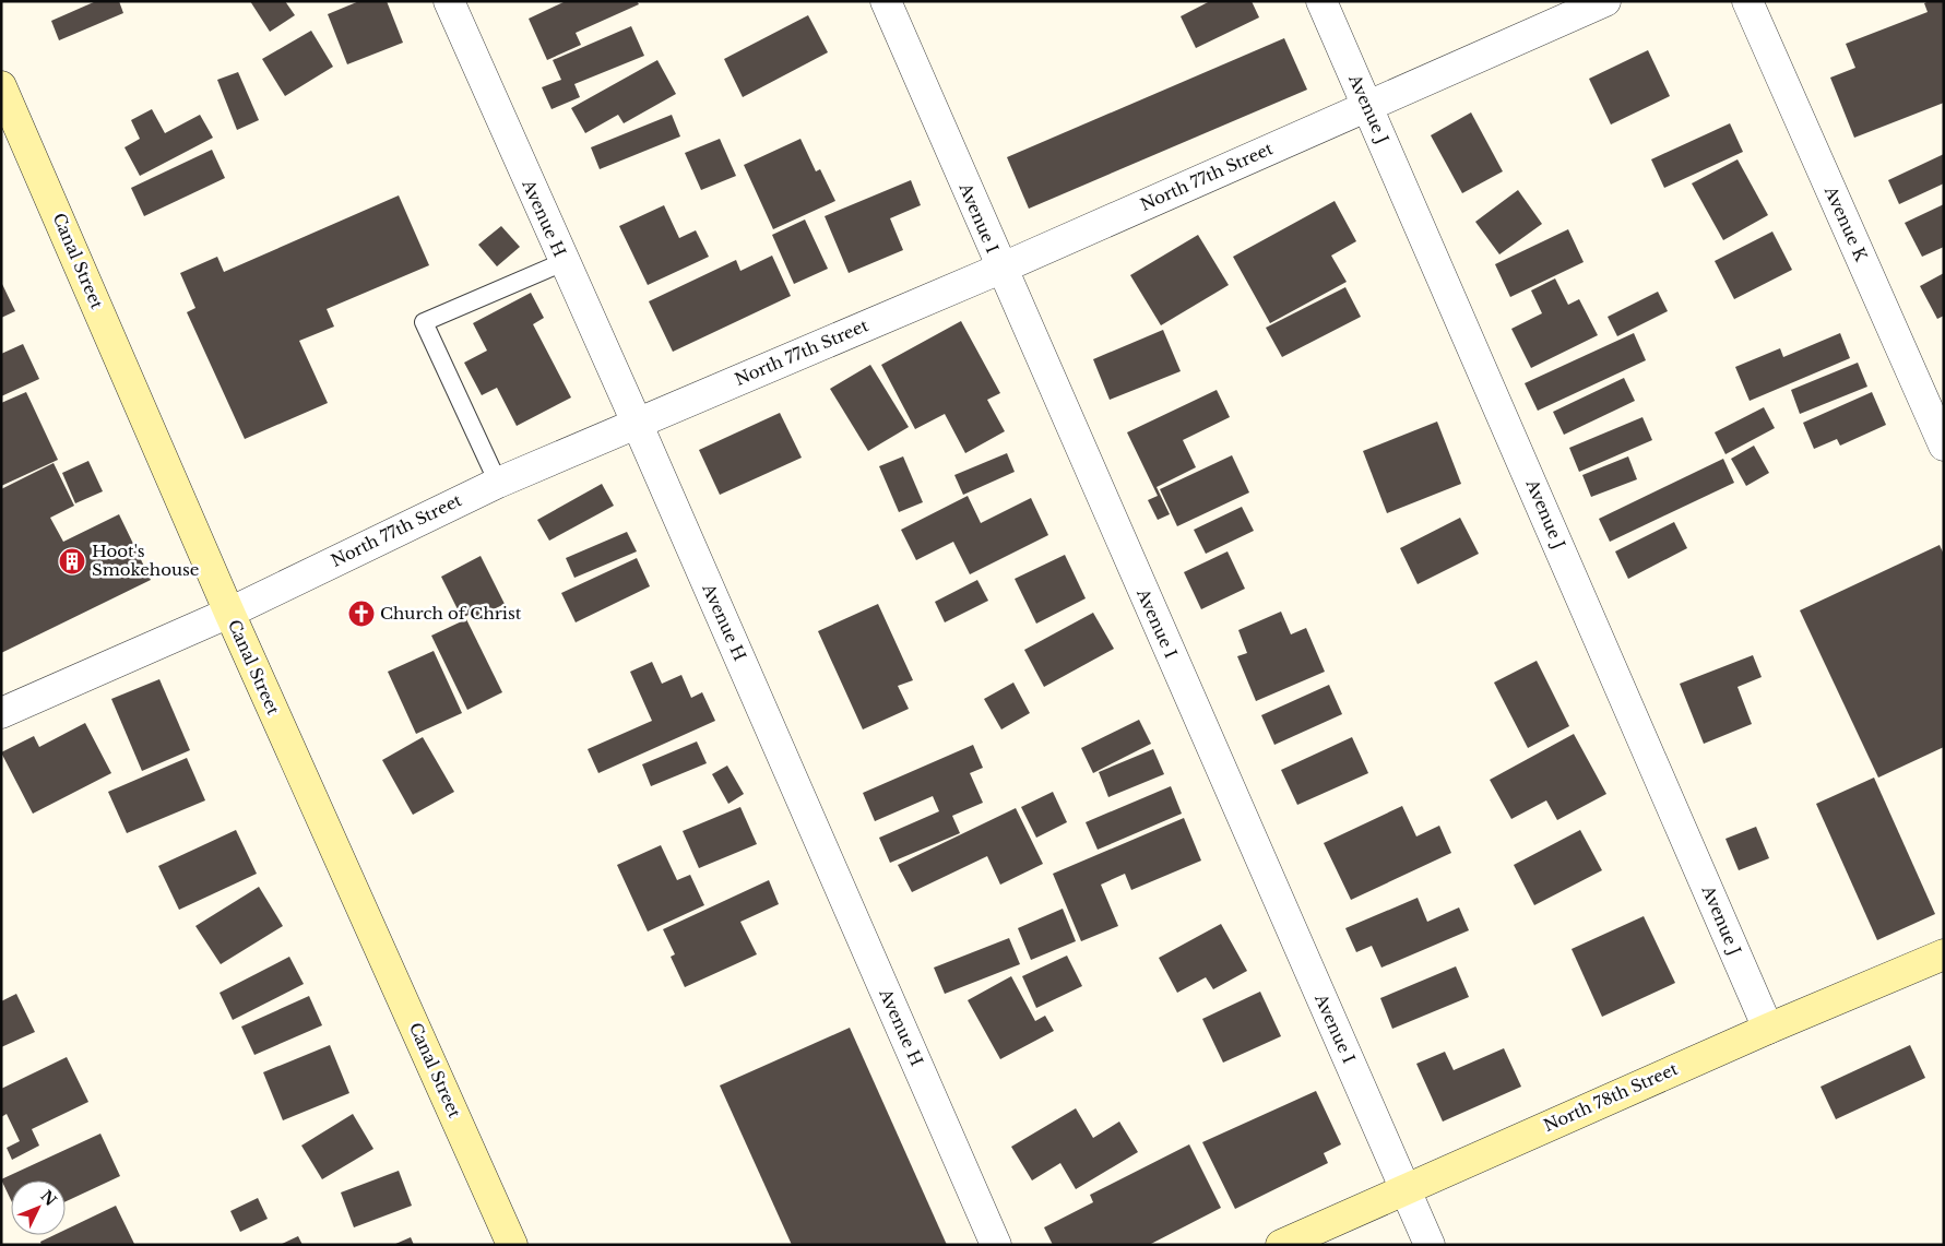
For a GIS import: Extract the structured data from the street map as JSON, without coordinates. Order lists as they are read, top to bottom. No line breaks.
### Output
{"streets":{"street":["Avenue J","North 77th Street","Avenue H","Avenue I","Avenue K","Canal Street","North 78th Street"]},"crossings":[["Avenue J","North 77th Street"],["Avenue J","North 78th Street"],["North 77th Street","Avenue H"],["North 77th Street","Avenue I"],["North 77th Street","Canal Street"],["Avenue I","North 78th Street"]],"places":{"building":["Hoot's Smokehouse"],"church":["Church of Christ"]},"north":"top right"}
